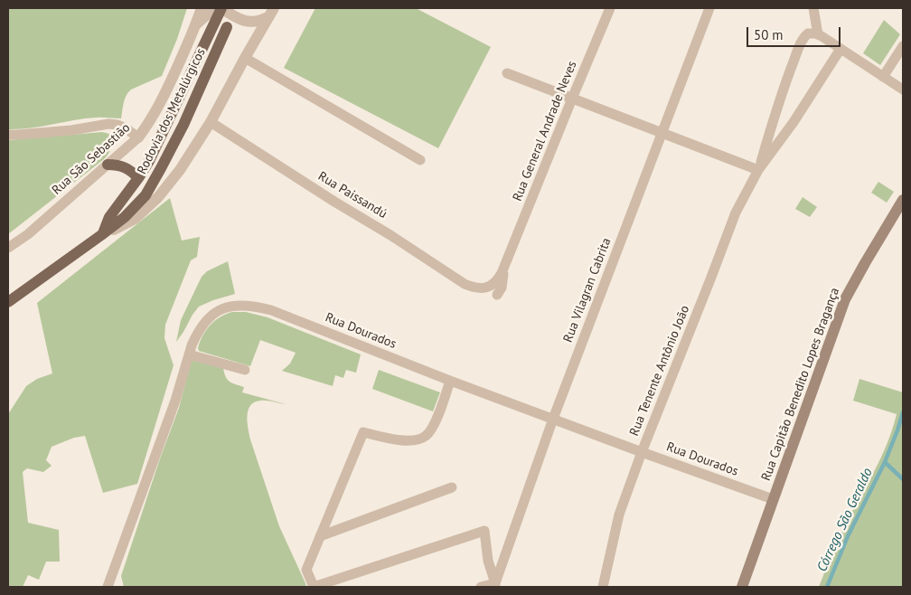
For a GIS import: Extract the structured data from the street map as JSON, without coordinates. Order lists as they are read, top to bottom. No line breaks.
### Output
{"streets":{"main road":["Rodovia dos Metalúrgicos","Rua Capitão Benedito Lopes Bragança"],"street":["Rua General Andrade Neves","Rua São Sebastião","Rua Paissandú","Rua Vilagran Cabrita","Rua Dourados","Rua Tenente Antônio João"]},"crossings":[["Rua General Andrade Neves","Rua Paissandú"],["Rua Vilagran Cabrita","Rua Dourados"],["Rua Dourados","Rua Tenente Antônio João"],["Rua Dourados","Rua Capitão Benedito Lopes Bragança"]],"water":["Córrego São Geraldo"],"scale_bar":"50 m"}
